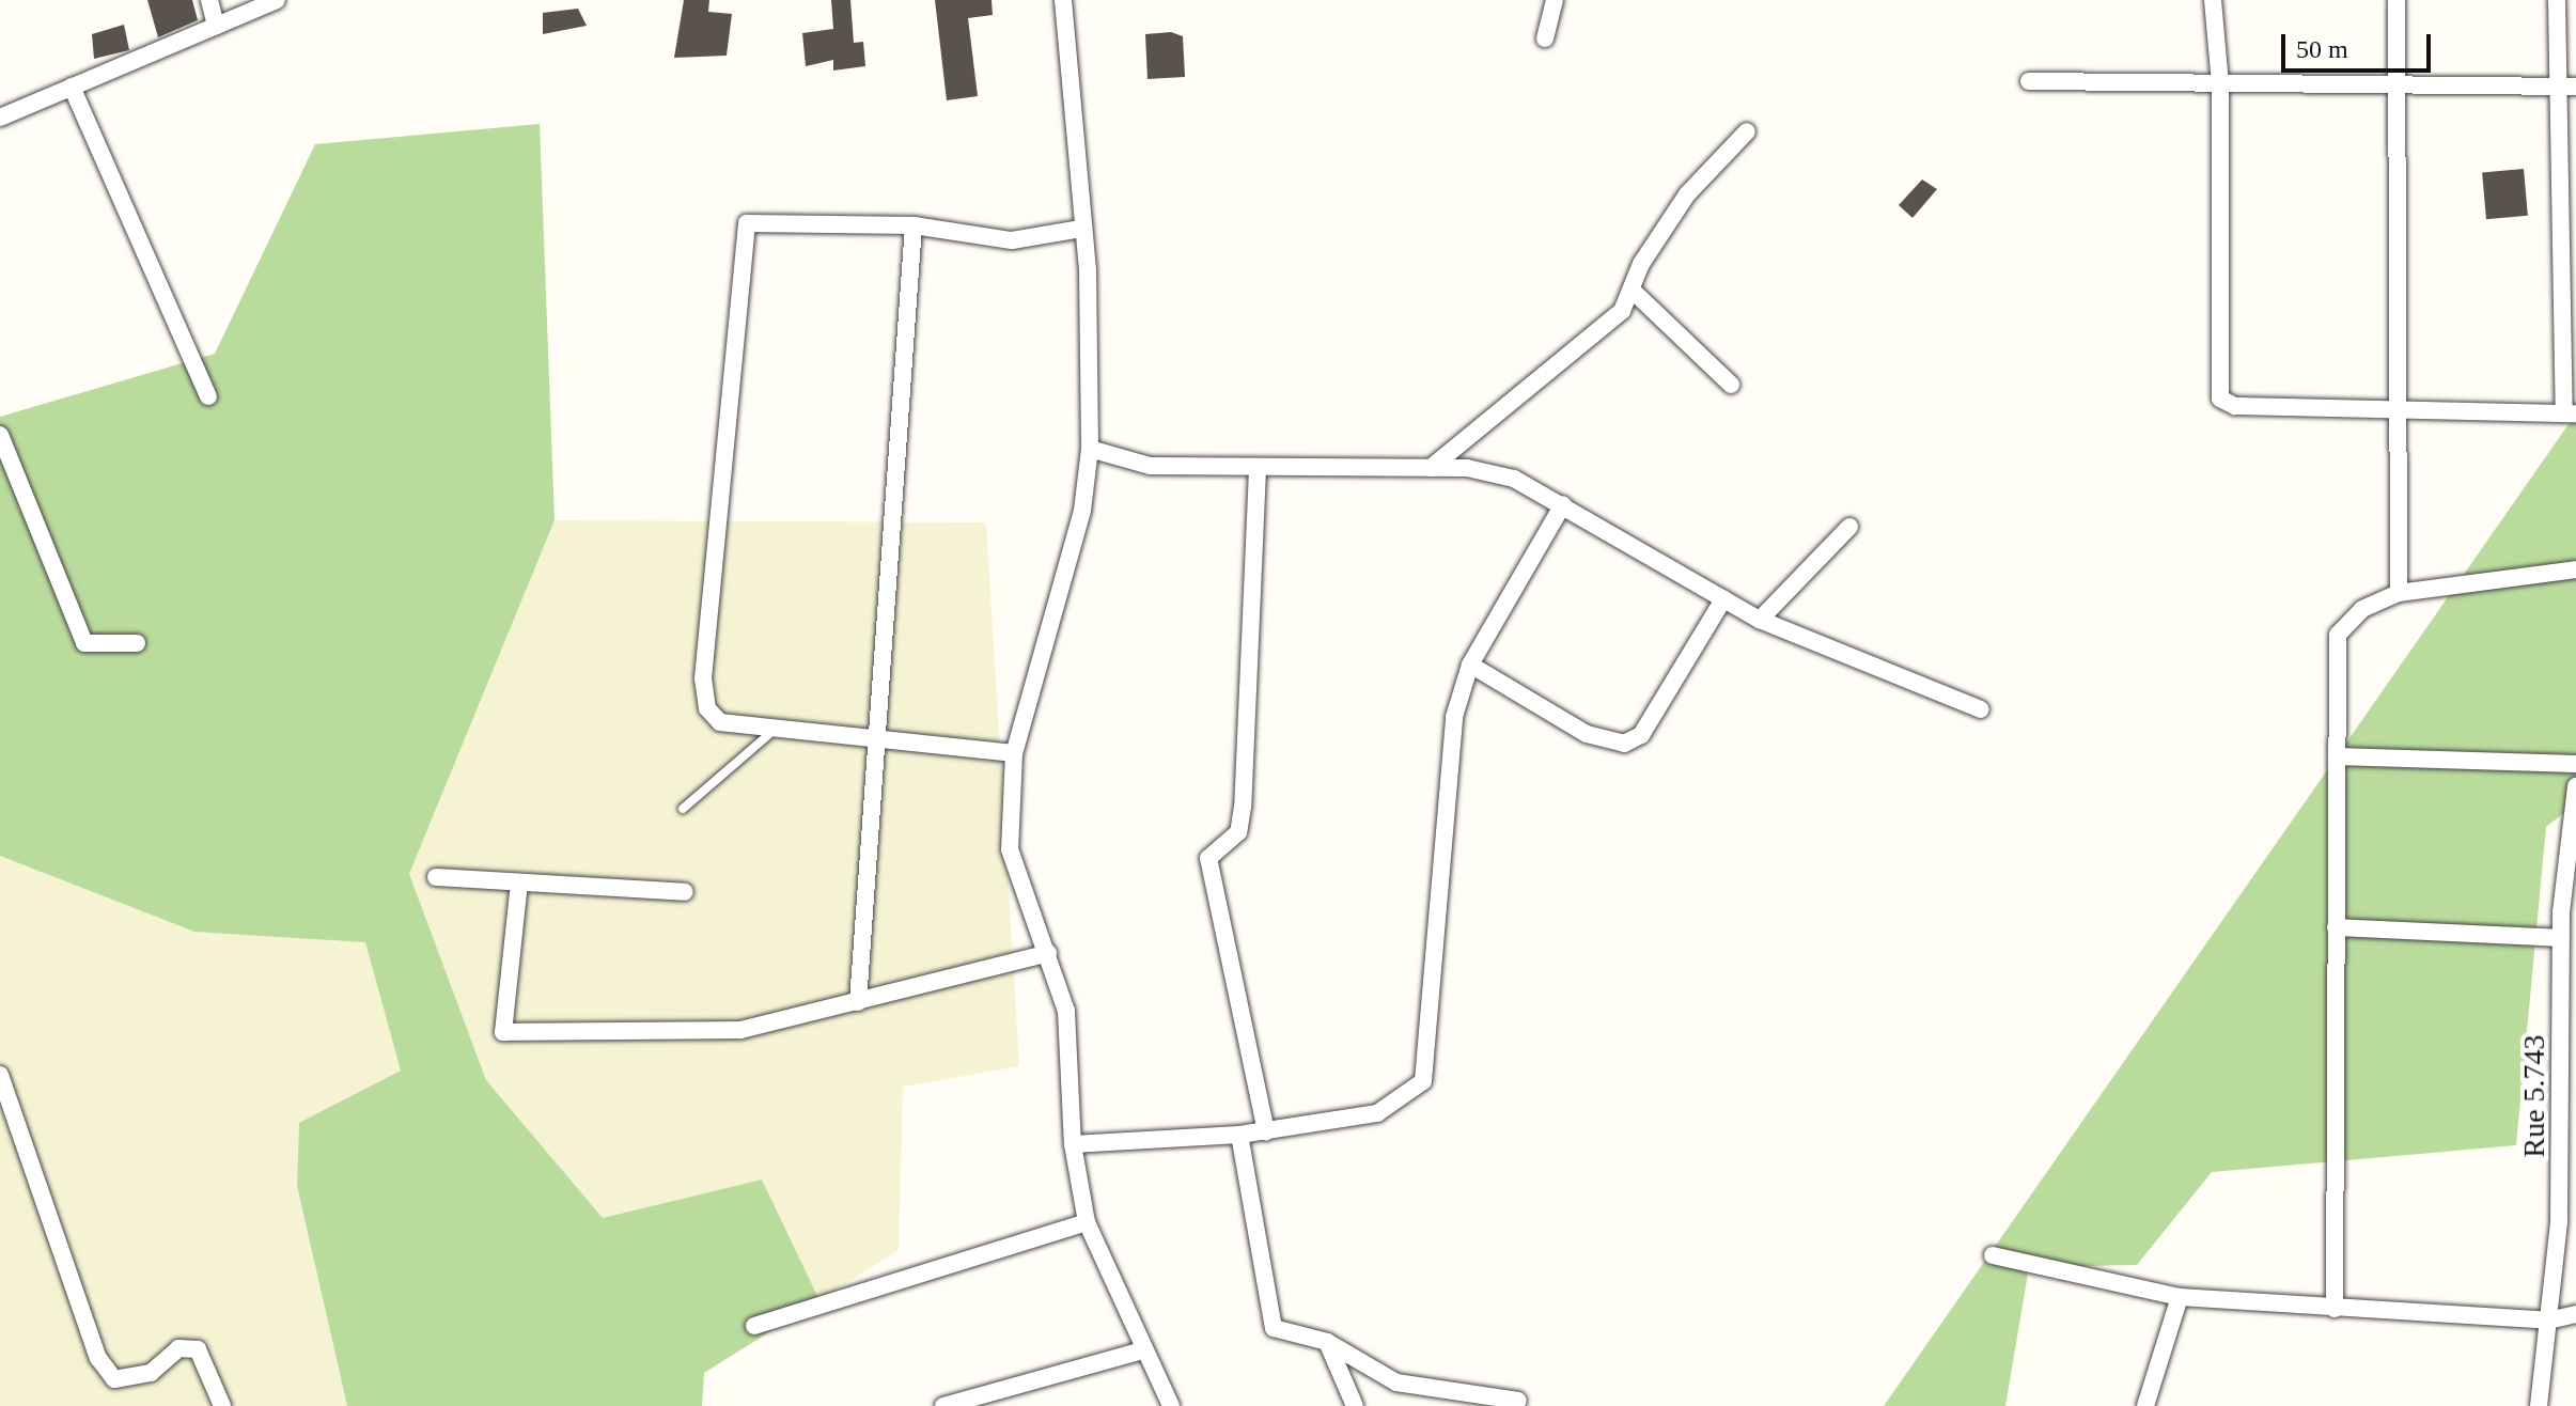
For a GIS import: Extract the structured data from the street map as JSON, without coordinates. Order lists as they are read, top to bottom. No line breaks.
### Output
{"streets":{"street":["Rue 5.743"]},"scale_bar":"50 m"}
